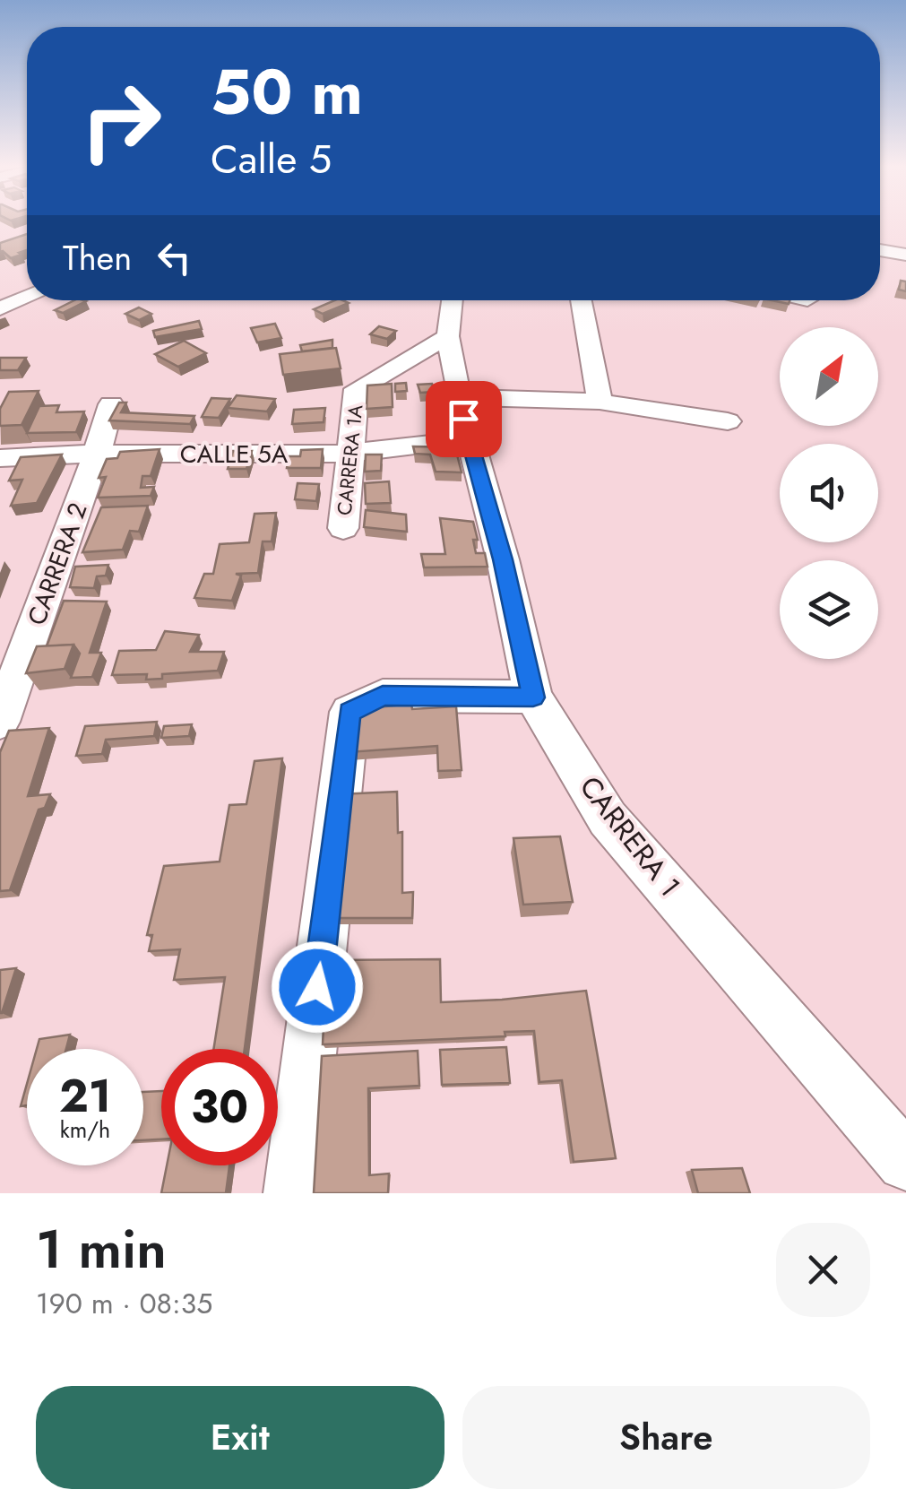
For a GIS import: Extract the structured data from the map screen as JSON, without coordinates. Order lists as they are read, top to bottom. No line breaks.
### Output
{"streets":{"street":["CALLE 5A","CARRERA 1A","CARRERA 2","CARRERA 1"]},"crossings":[["CALLE 5A","CARRERA 1A"],["CALLE 5A","CARRERA 2"],["CALLE 5A","CARRERA 1"],["CARRERA 1A","CARRERA 1"]],"north":"top right","page":{"turn":["50 m","Calle 5"],"then":"Then","speed":"21 km/h","limit":"30","heading":["1 min","190 m · 08:35"],"buttons":["Exit","Share"]}}
